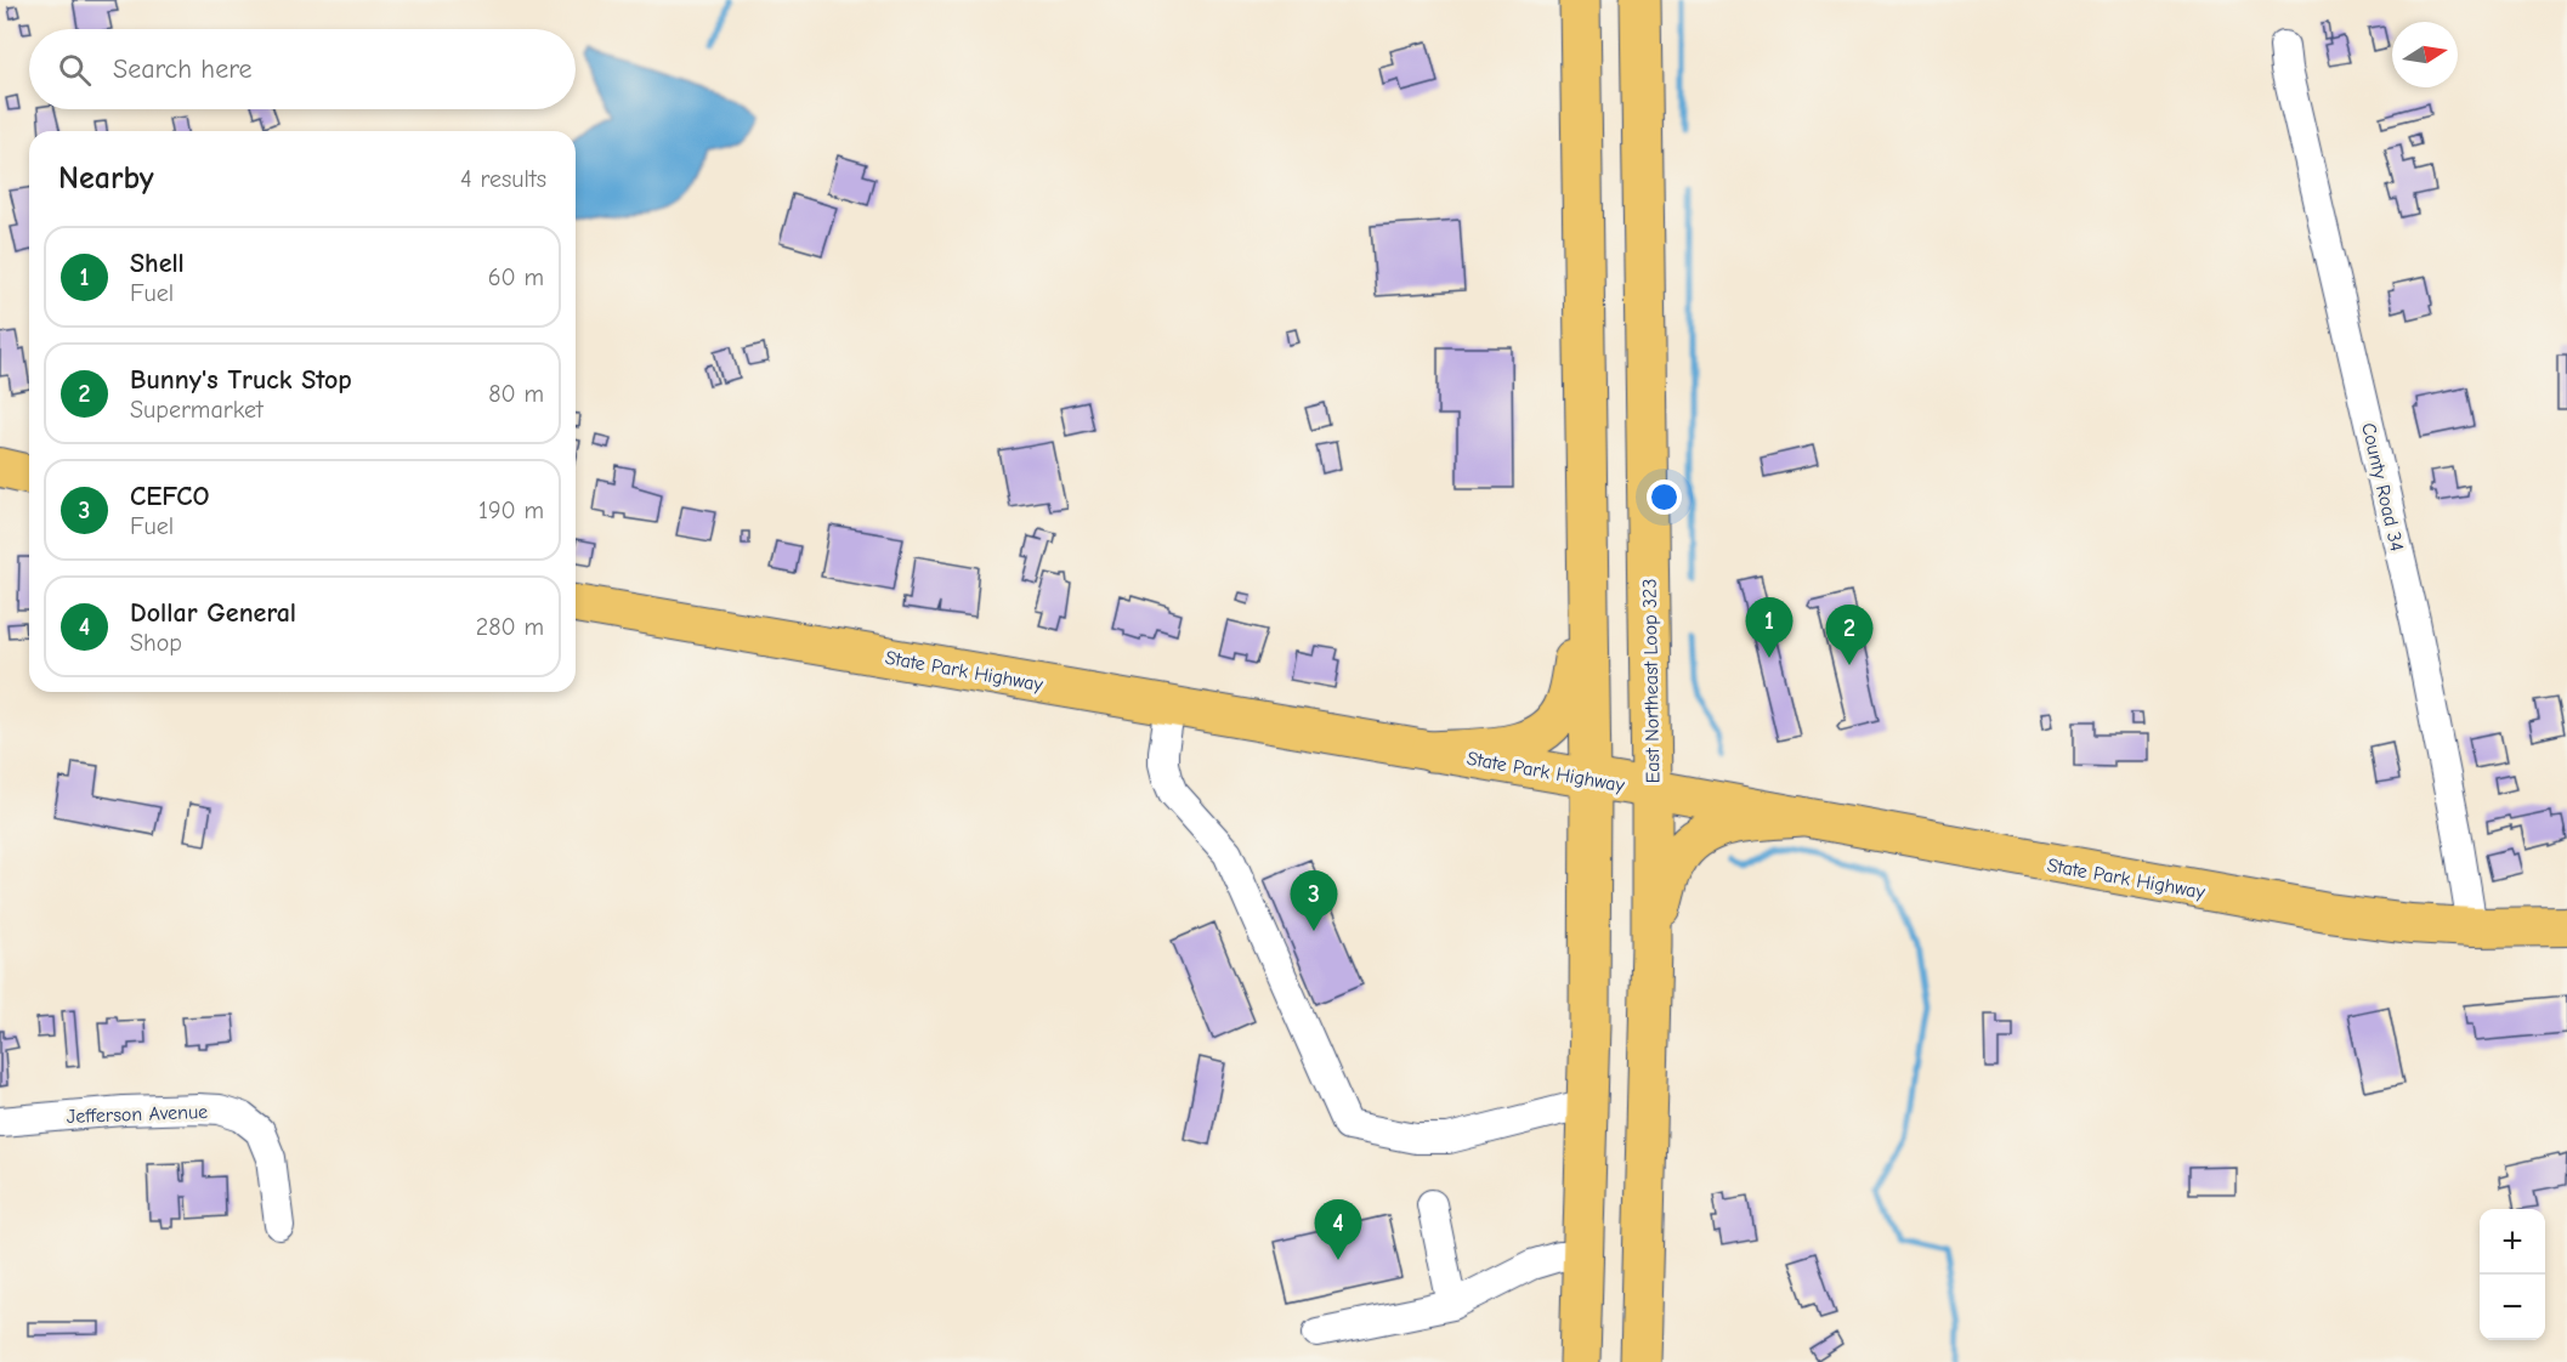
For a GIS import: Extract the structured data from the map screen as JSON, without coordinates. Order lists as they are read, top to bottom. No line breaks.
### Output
{"streets":{"highway":["East Northeast Loop 323"],"main road":["State Park Highway"],"street":["County Road 34","Jefferson Avenue"]},"crossings":[["County Road 34","State Park Highway"],["State Park Highway","East Northeast Loop 323"]],"north":"right","page":{"search":"Search here","heading":["Nearby","4 results"],"list":[{"mark":"1","name":"Shell","note":"Fuel","value":"60 m"},{"mark":"2","name":"Bunny's Truck Stop","note":"Supermarket","value":"80 m"},{"mark":"3","name":"CEFCO","note":"Fuel","value":"190 m"},{"mark":"4","name":"Dollar General","note":"Shop","value":"280 m"}],"pins":["1","2","3","4"],"map_buttons":["+","−"]}}
